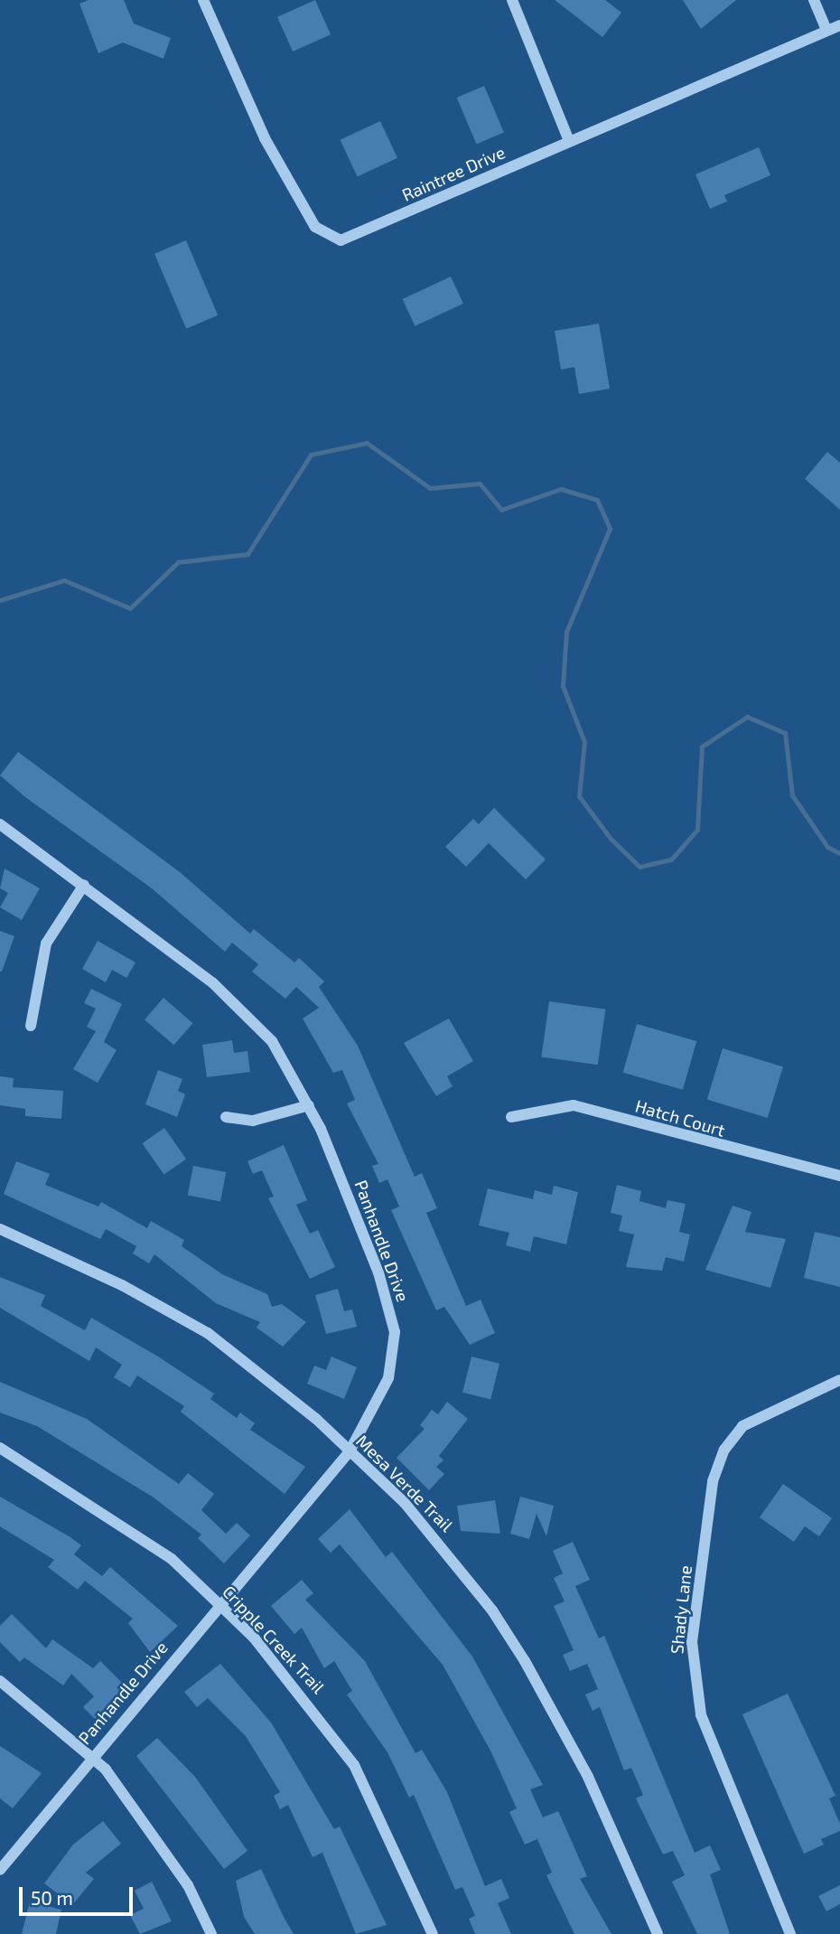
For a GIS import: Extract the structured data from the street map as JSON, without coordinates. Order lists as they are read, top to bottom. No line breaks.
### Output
{"streets":{"street":["Raintree Drive","Hatch Court","Panhandle Drive","Mesa Verde Trail","Shady Lane","Cripple Creek Trail"]},"crossings":[["Panhandle Drive","Mesa Verde Trail"],["Panhandle Drive","Cripple Creek Trail"]],"scale_bar":"50 m"}
